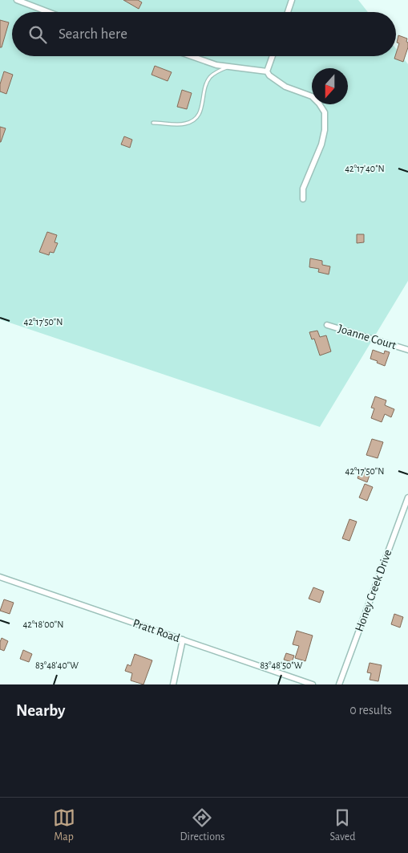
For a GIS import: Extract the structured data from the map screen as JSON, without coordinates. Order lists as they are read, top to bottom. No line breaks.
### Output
{"streets":{"street":["Joanne Court","Honey Creek Drive","Pratt Road"]},"north":"bottom","page":{"search":"Search here","heading":["Nearby","0 results"],"nav":["Map","Directions","Saved"]},"coordinates":["42°17'40\"N","42°17'50\"N","42°18'00\"N","83°48'40\"W","83°48'50\"W"]}
